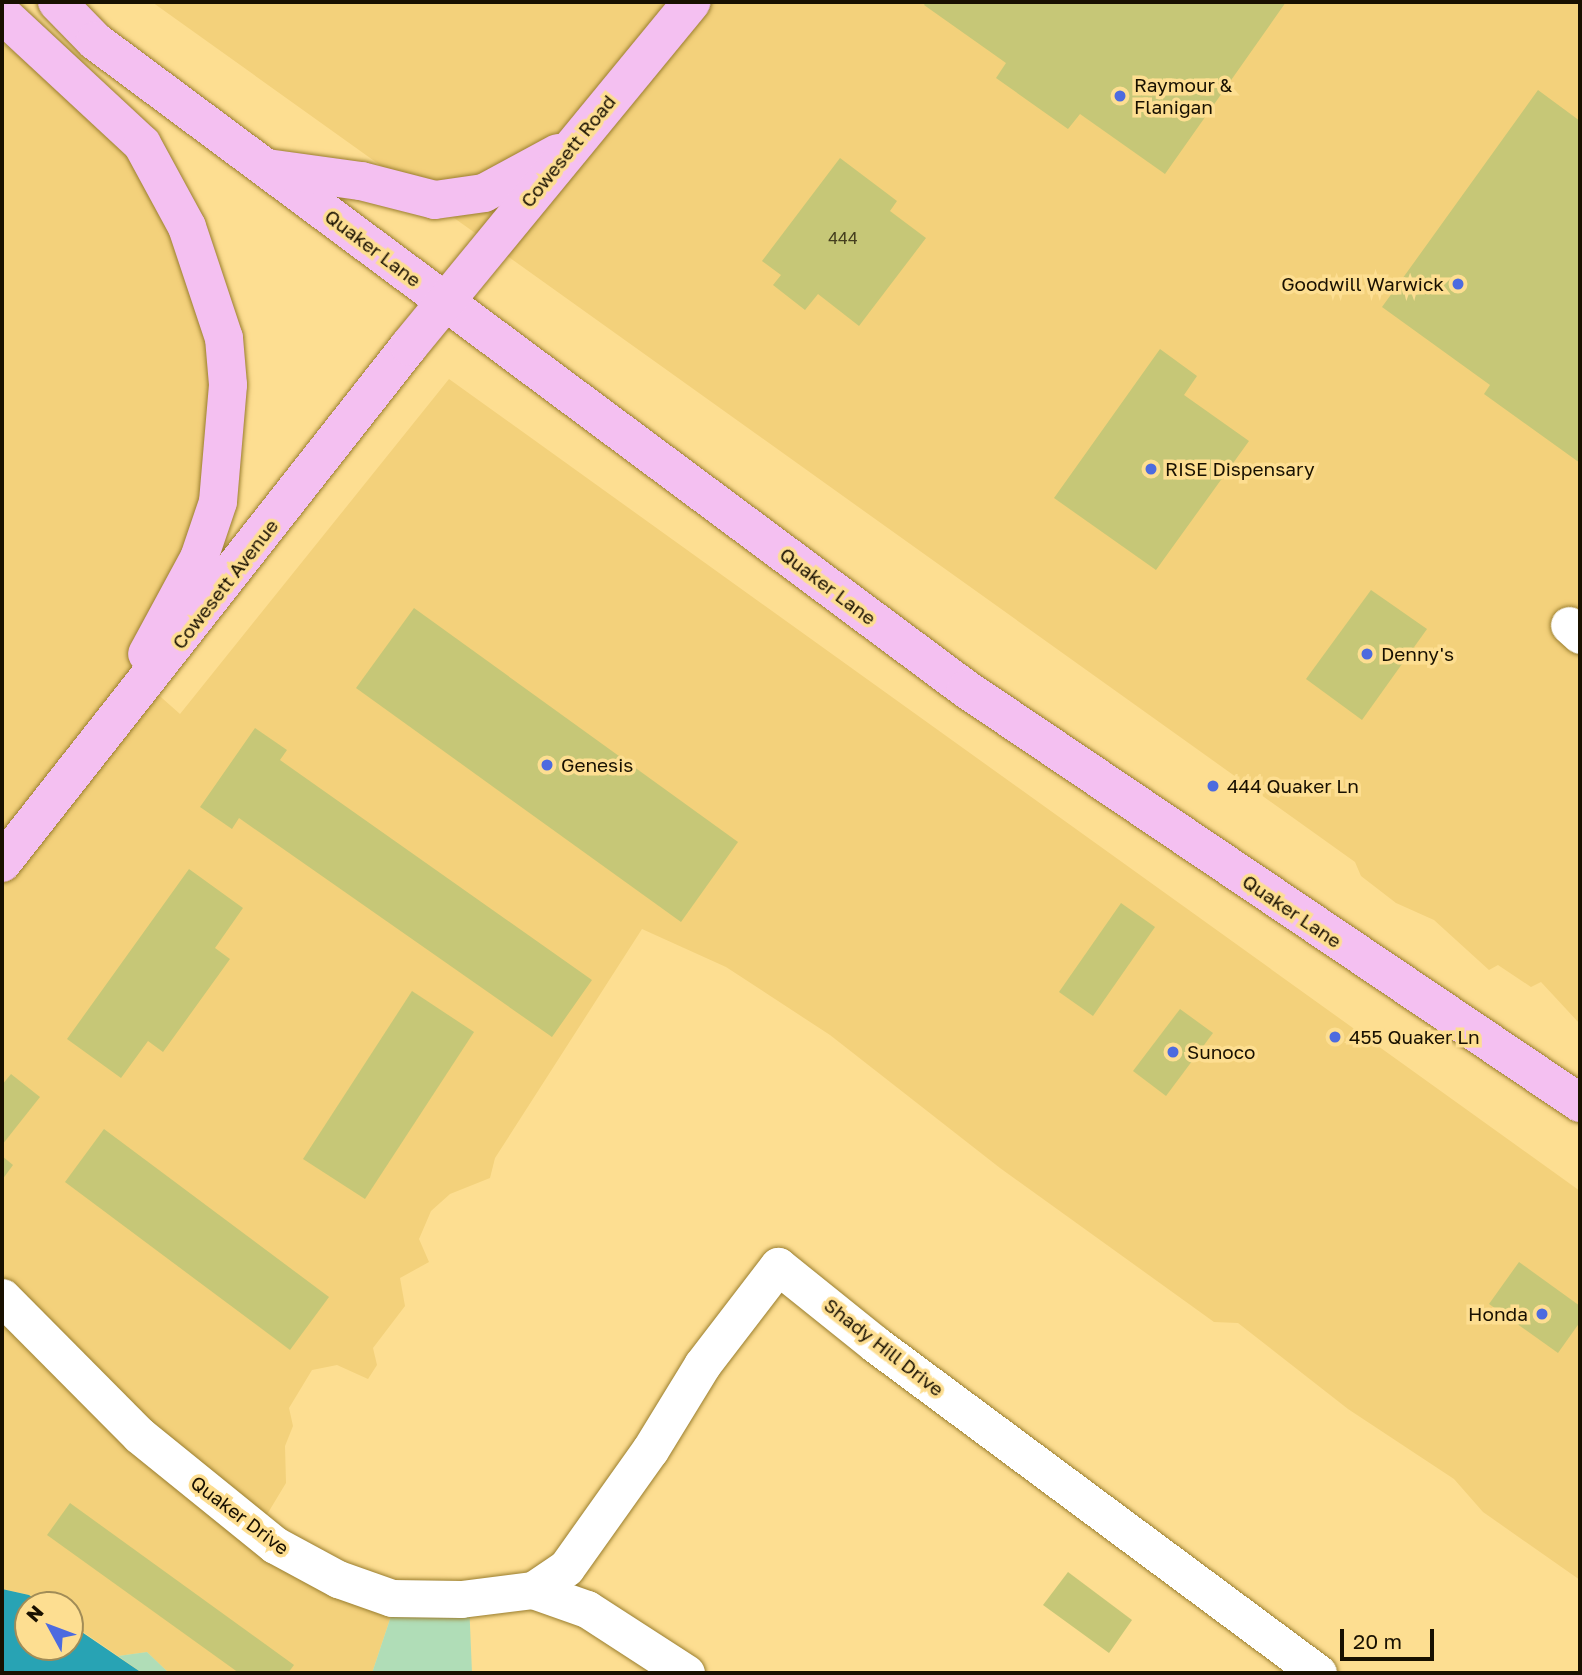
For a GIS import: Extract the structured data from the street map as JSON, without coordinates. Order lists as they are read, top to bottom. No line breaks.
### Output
{"streets":{"main road":["Cowesett Road","Quaker Lane","Cowesett Avenue"],"street":["Shady Hill Drive","Quaker Drive"]},"crossings":[["Cowesett Road","Quaker Lane"],["Cowesett Road","Cowesett Avenue"],["Quaker Lane","Cowesett Avenue"],["Shady Hill Drive","Quaker Drive"]],"places":["Raymour & Flanigan","Goodwill Warwick","RISE Dispensary","Denny's","Genesis","444 Quaker Ln","455 Quaker Ln","Sunoco","Honda"],"house_numbers":["444"],"scale_bar":"20 m","north":"top left"}
